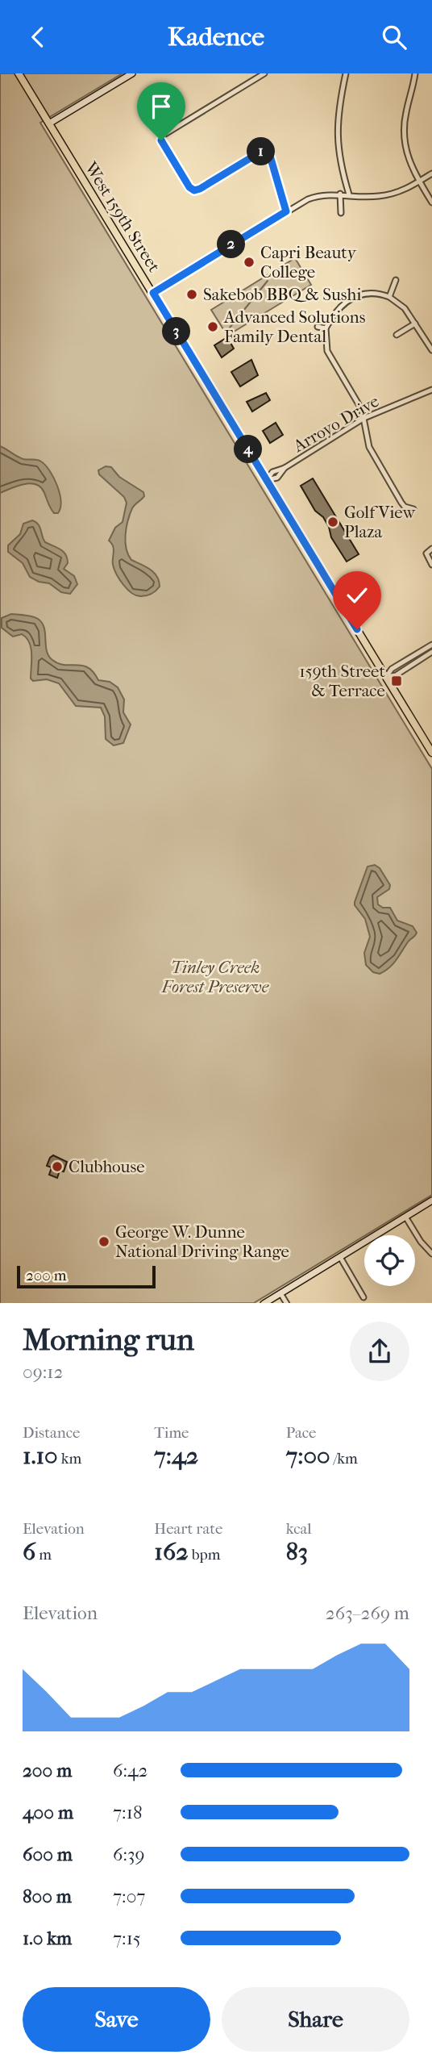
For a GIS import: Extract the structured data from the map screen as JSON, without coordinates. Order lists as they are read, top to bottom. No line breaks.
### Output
{"streets":{"main road":["West 159th Street"],"street":["Arroyo Drive"]},"crossings":[["West 159th Street","Arroyo Drive"]],"parks":["Tinley Creek Forest Preserve"],"places":{"other":["Capri Beauty College","Sakebob BBQ & Sushi","Advanced Solutions Family Dental","Golf View Plaza","Clubhouse","George W. Dunne National Driving Range"],"transit":["159th Street & Terrace"]},"scale_bar":"200 m","page":{"header":"Kadence","pins":["1","2","3","4"],"scale":"200 m","heading":["Morning run","09:12"],"stats":[["Distance","1.10 km"],["Time","7:42"],["Pace","7:00 /km"],["Elevation","6 m"],["Heart rate","162 bpm"],["kcal","83"]],"chart":["Elevation","263–269 m"],"list":[{"name":"200 m","note":"6:42"},{"name":"400 m","note":"7:18"},{"name":"600 m","note":"6:39"},{"name":"800 m","note":"7:07"},{"name":"1.0 km","note":"7:15"}],"buttons":["Save","Share"]}}
